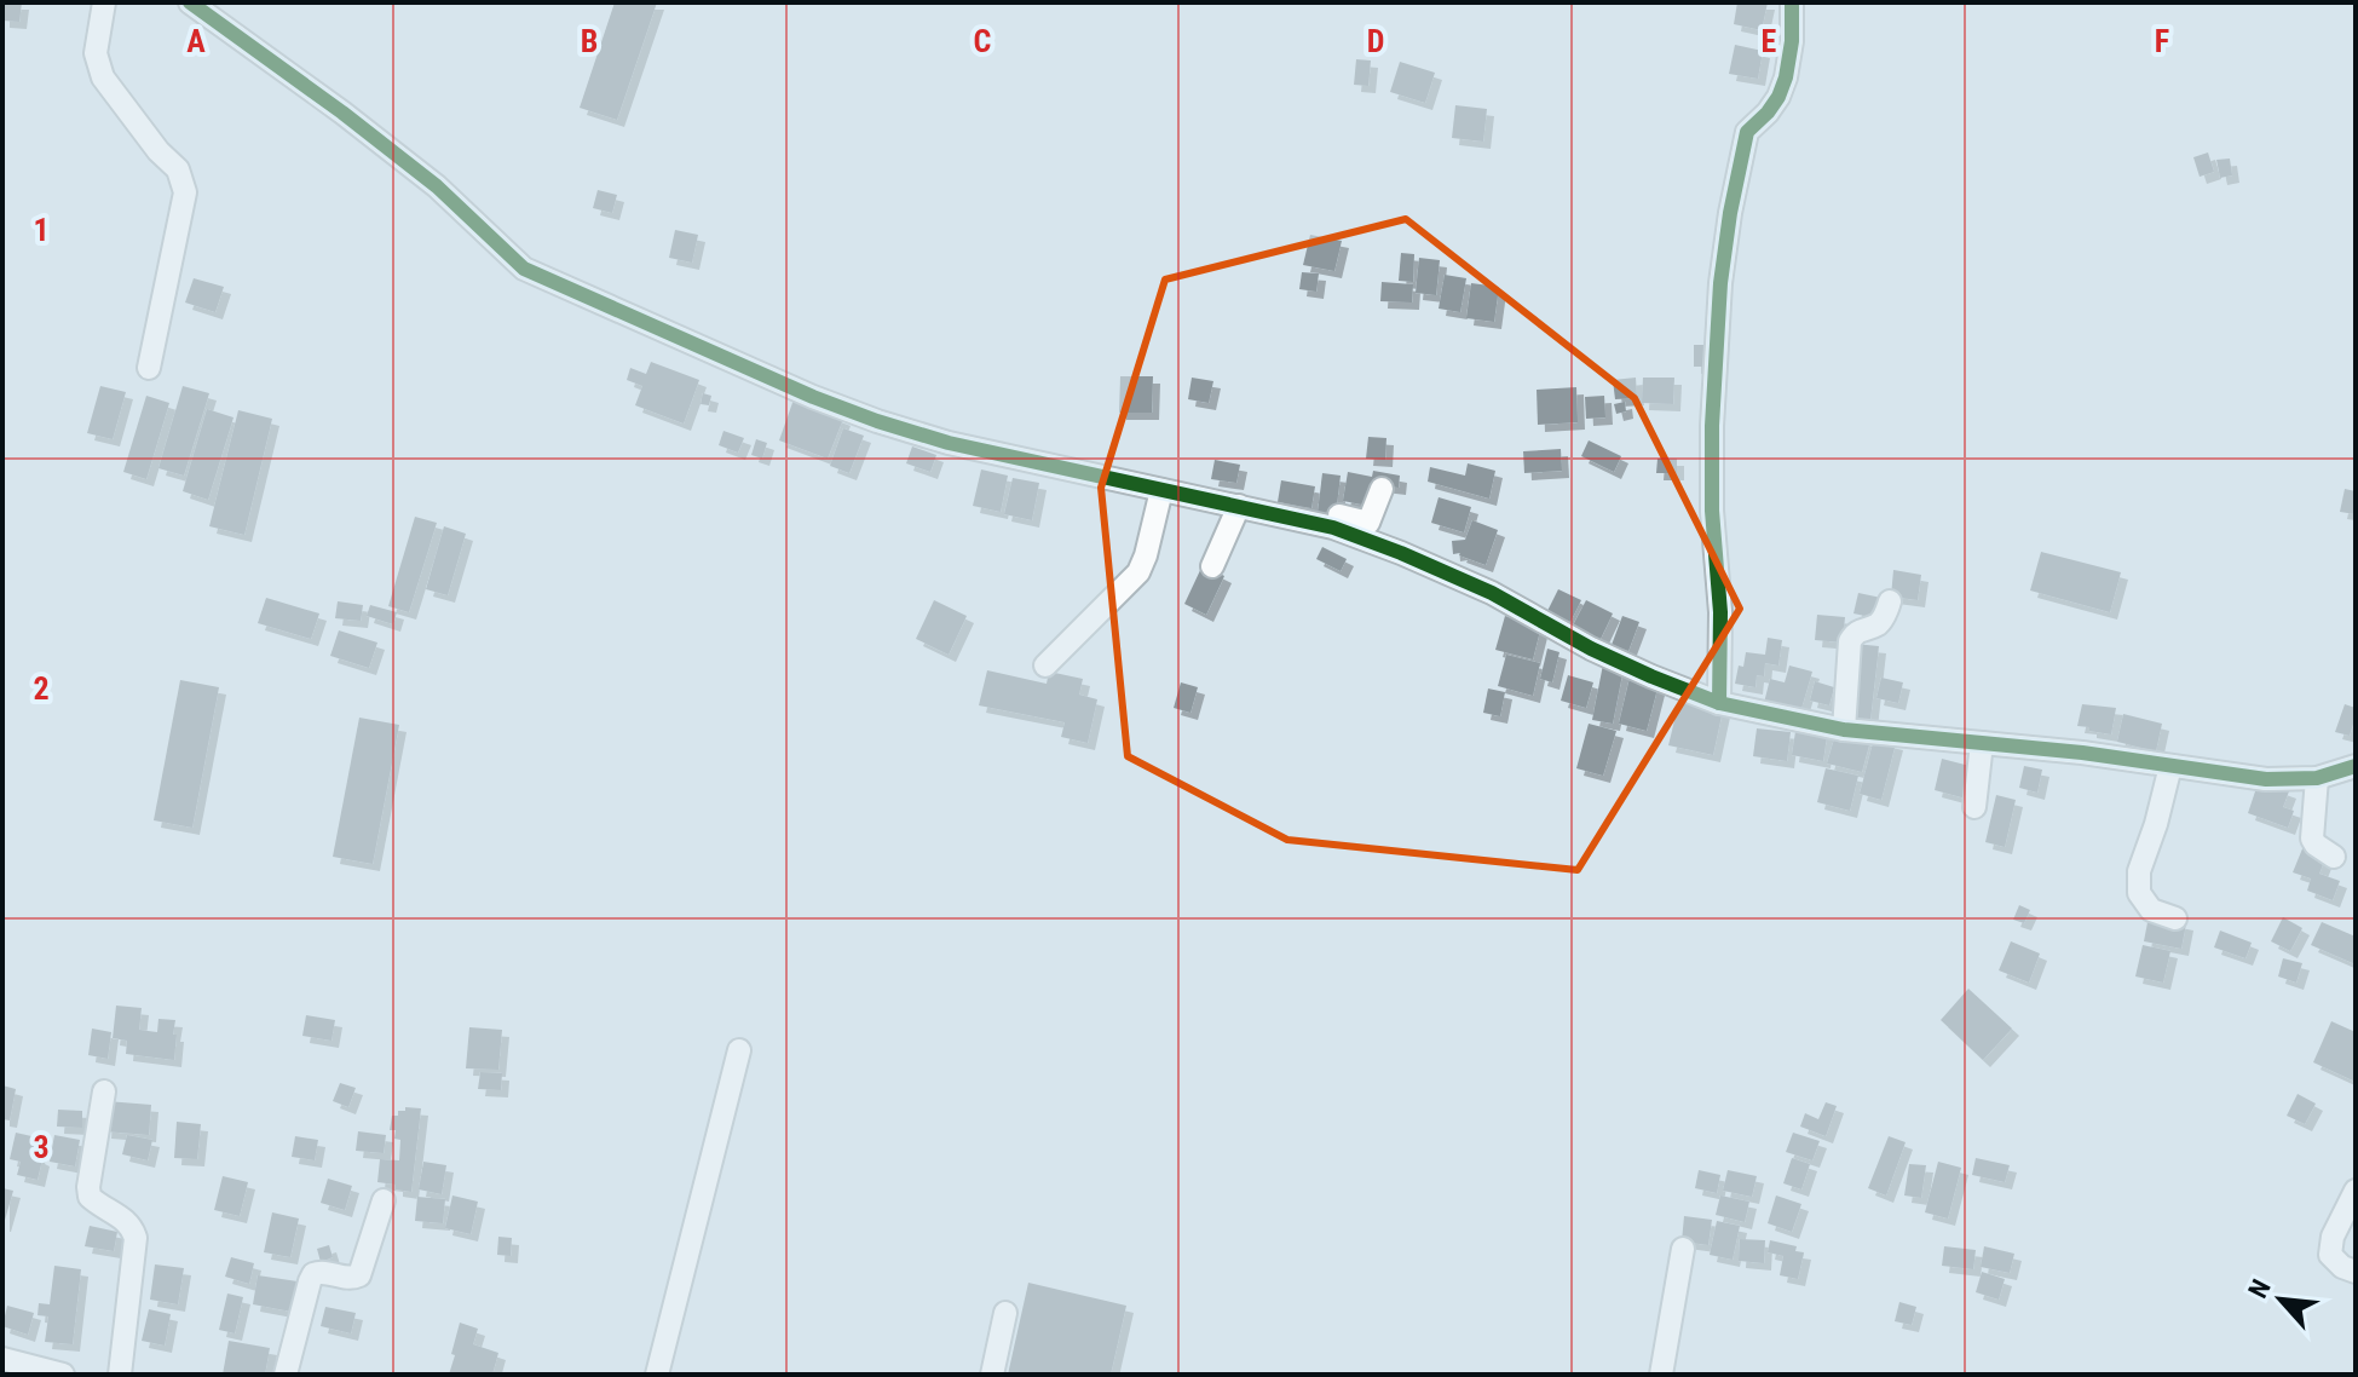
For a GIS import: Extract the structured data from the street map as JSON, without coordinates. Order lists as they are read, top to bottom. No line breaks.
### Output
{"north":"top left","grid":{"columns":["A","B","C","D","E","F"],"rows":["1","2","3"]}}
